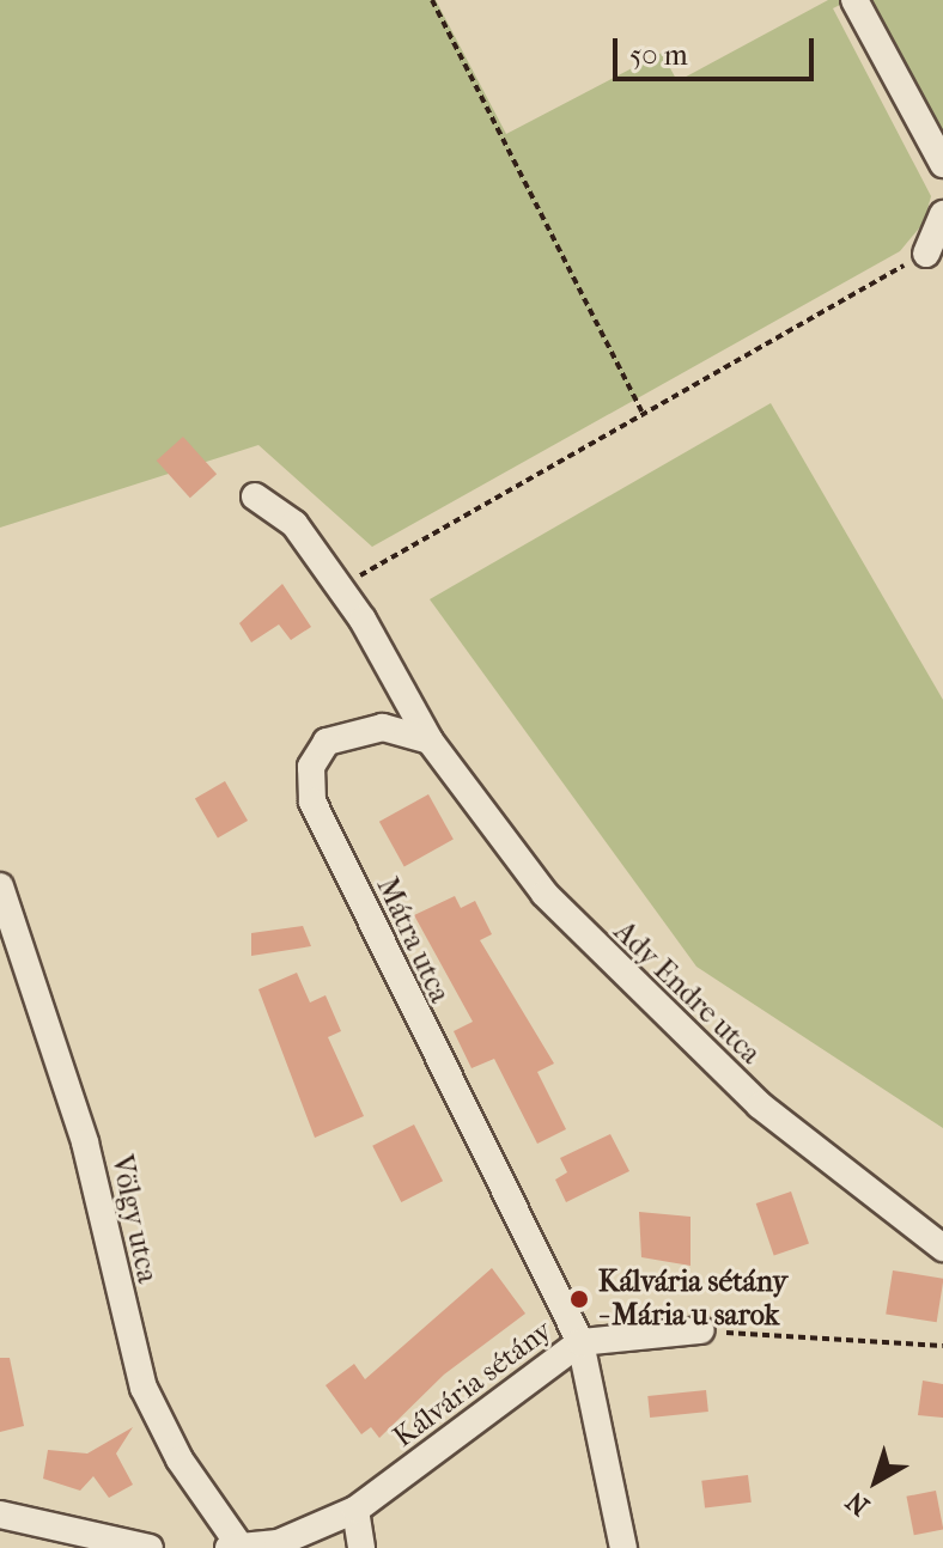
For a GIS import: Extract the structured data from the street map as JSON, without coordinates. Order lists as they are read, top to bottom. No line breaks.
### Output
{"streets":{"street":["Mátra utca","Ady Endre utca","Völgy utca","Kálvária sétány"]},"crossings":[["Mátra utca","Ady Endre utca"],["Mátra utca","Kálvária sétány"],["Völgy utca","Kálvária sétány"]],"places":["Kálvária sétány - Mária u sarok"],"scale_bar":"50 m","north":"bottom left"}
